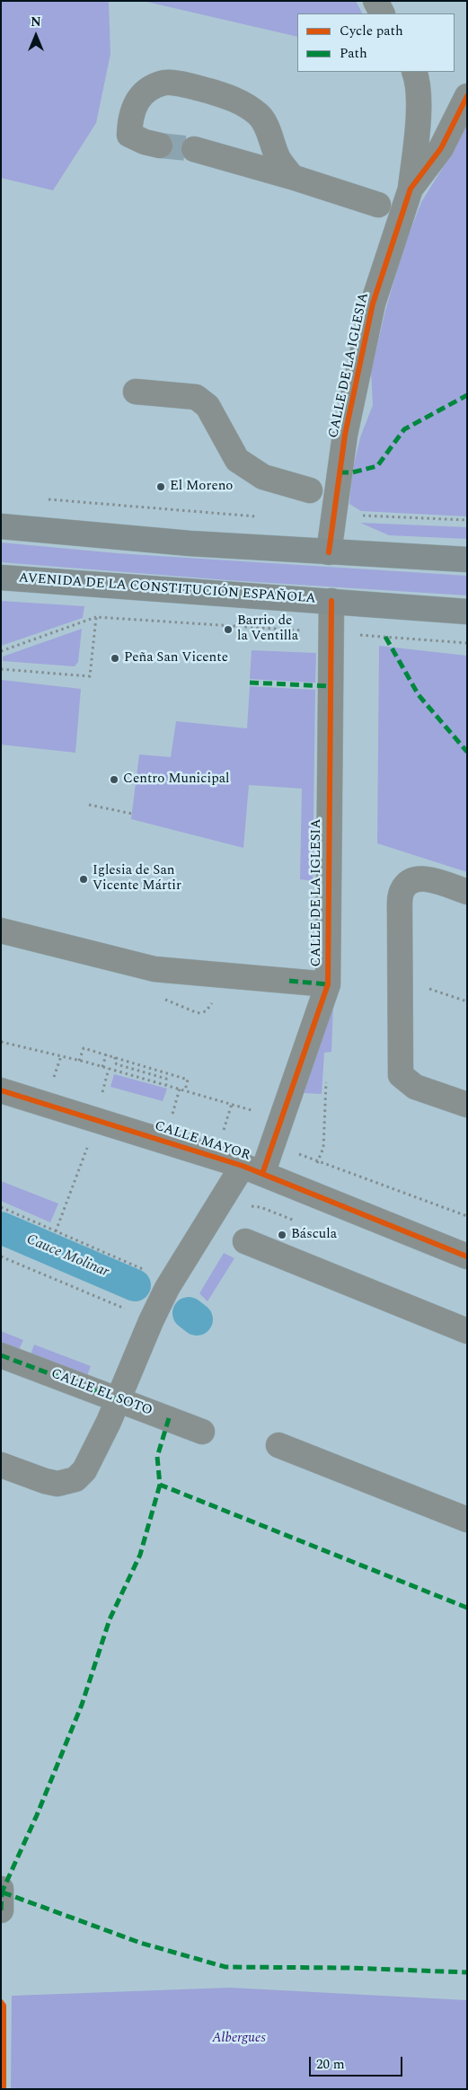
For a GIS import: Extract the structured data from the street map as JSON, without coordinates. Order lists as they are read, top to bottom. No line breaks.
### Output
{"streets":{"highway":["AVENIDA DE LA CONSTITUCIÓN ESPAÑOLA"],"street":["CALLE DE LA IGLESIA","CALLE MAYOR","CALLE EL SOTO"]},"crossings":[["CALLE DE LA IGLESIA","AVENIDA DE LA CONSTITUCIÓN ESPAÑOLA"],["CALLE DE LA IGLESIA","CALLE MAYOR"],["CALLE DE LA IGLESIA","CALLE EL SOTO"]],"water":["Cauce Molinar"],"parks":["Albergues"],"places":["El Moreno","Barrio de la Ventilla","Peña San Vicente","Centro Municipal","Iglesia de San Vicente Mártir","Báscula"],"legend":["Cycle path","Path"],"scale_bar":"20 m","north":"top"}
